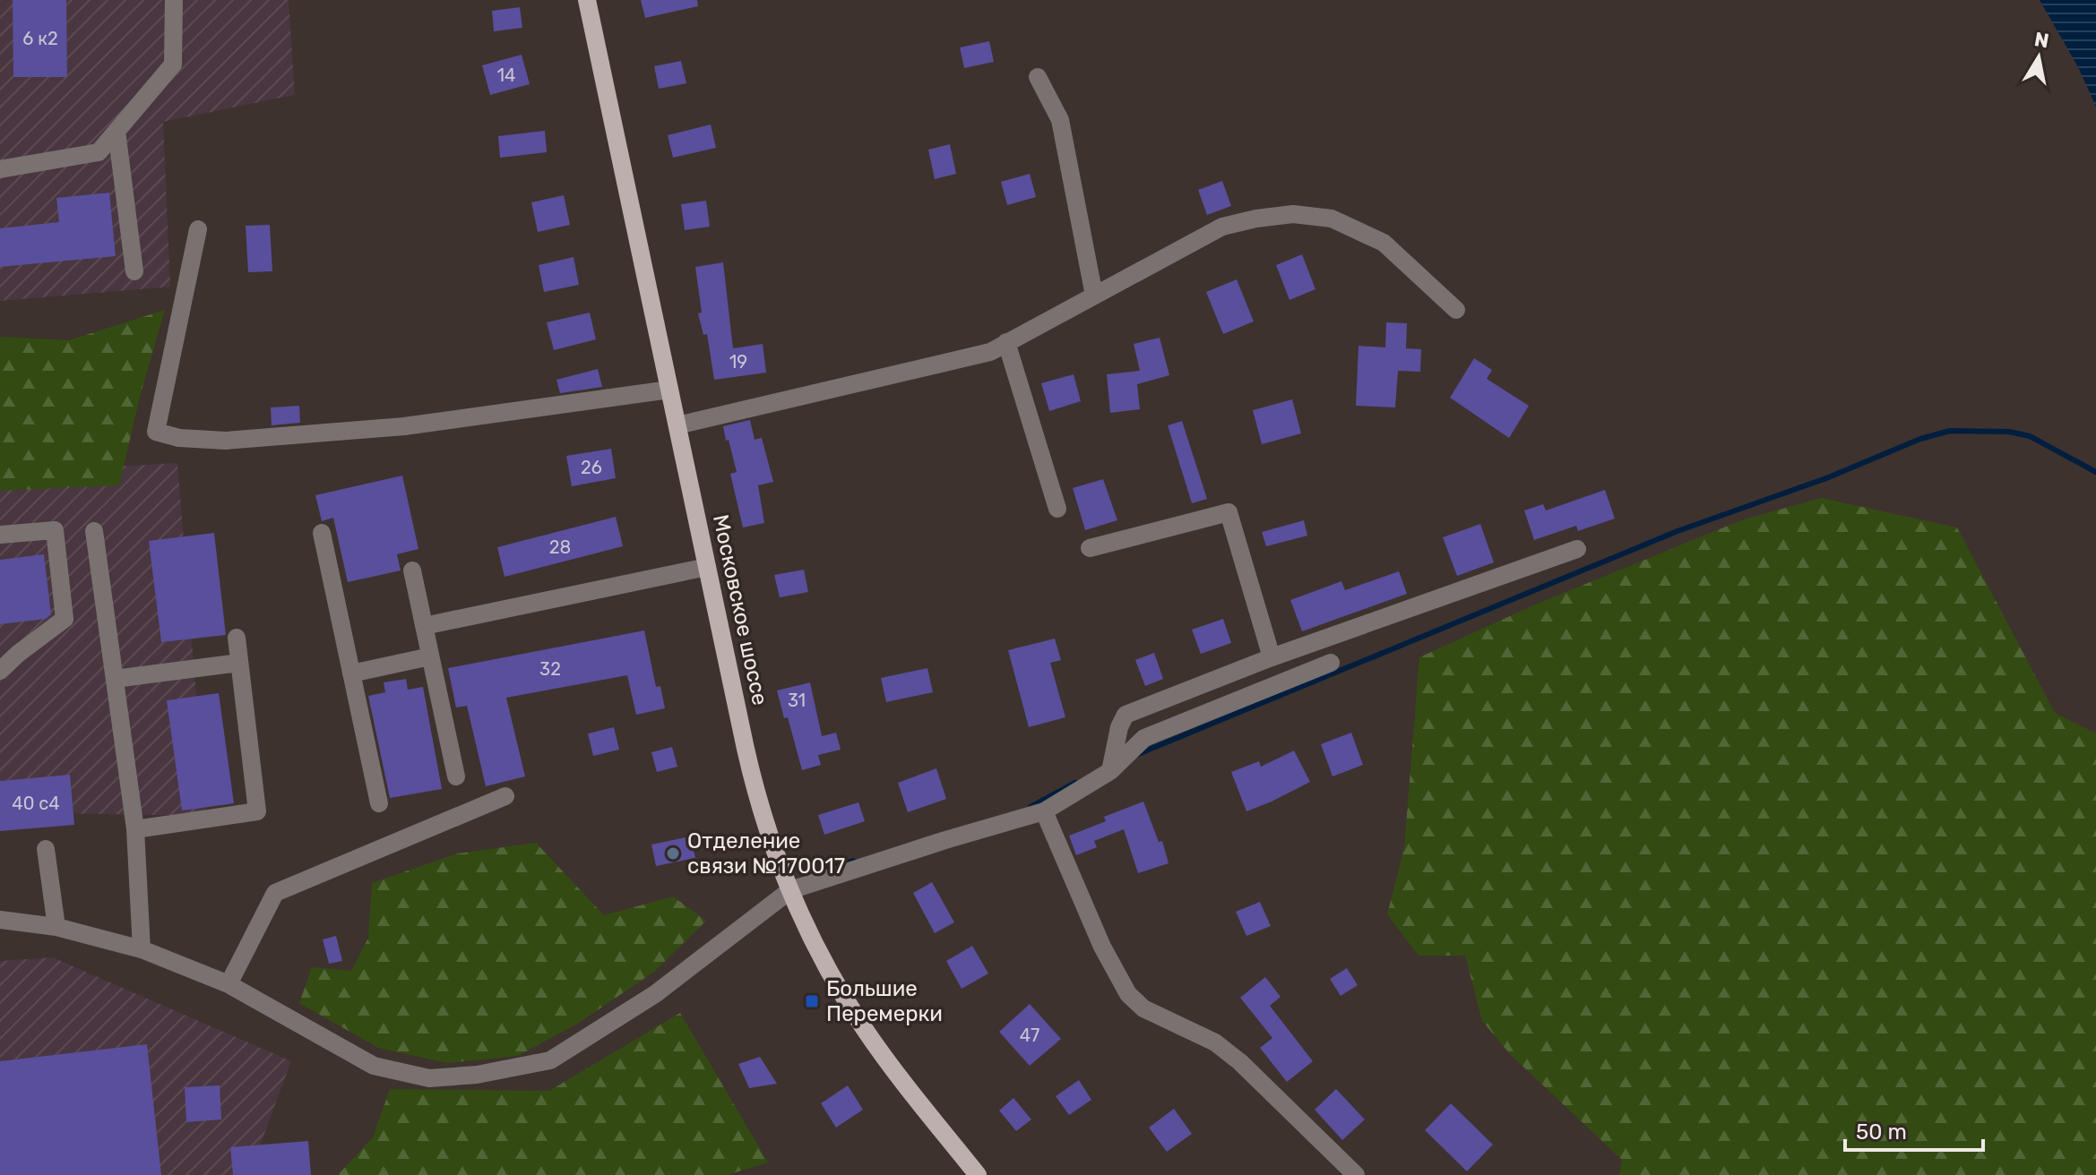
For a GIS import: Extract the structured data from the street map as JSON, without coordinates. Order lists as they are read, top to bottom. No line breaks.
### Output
{"streets":{"main road":["Московское шоссе"]},"places":{"other":["Отделение связи №170017"],"transit":["Большие Перемерки"]},"house_numbers":["6 к2","14","19","26","28","32","31","40 с4","47"],"scale_bar":"50 m","north":"top"}
